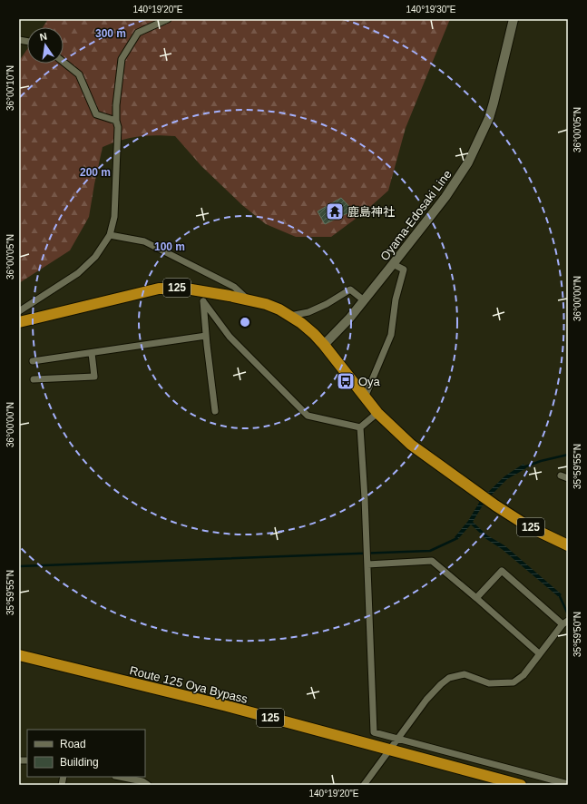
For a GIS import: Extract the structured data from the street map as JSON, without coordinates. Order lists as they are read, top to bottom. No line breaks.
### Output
{"streets":{"highway":["125","Route 125 Oya Bypass"],"main road":["Oyama-Edosaki Line"]},"crossings":[["Oyama-Edosaki Line","125"]],"places":{"temple":["鹿島神社"],"bus stop":["Oya"]},"legend":["Road","Building"],"north":"top","coordinates":["140°19'20\"E","140°19'30\"E","36°00'10\"N","36°00'05\"N","36°00'00\"N","35°59'55\"N","35°59'50\"N"],"rings":["300 m","200 m","100 m"]}
